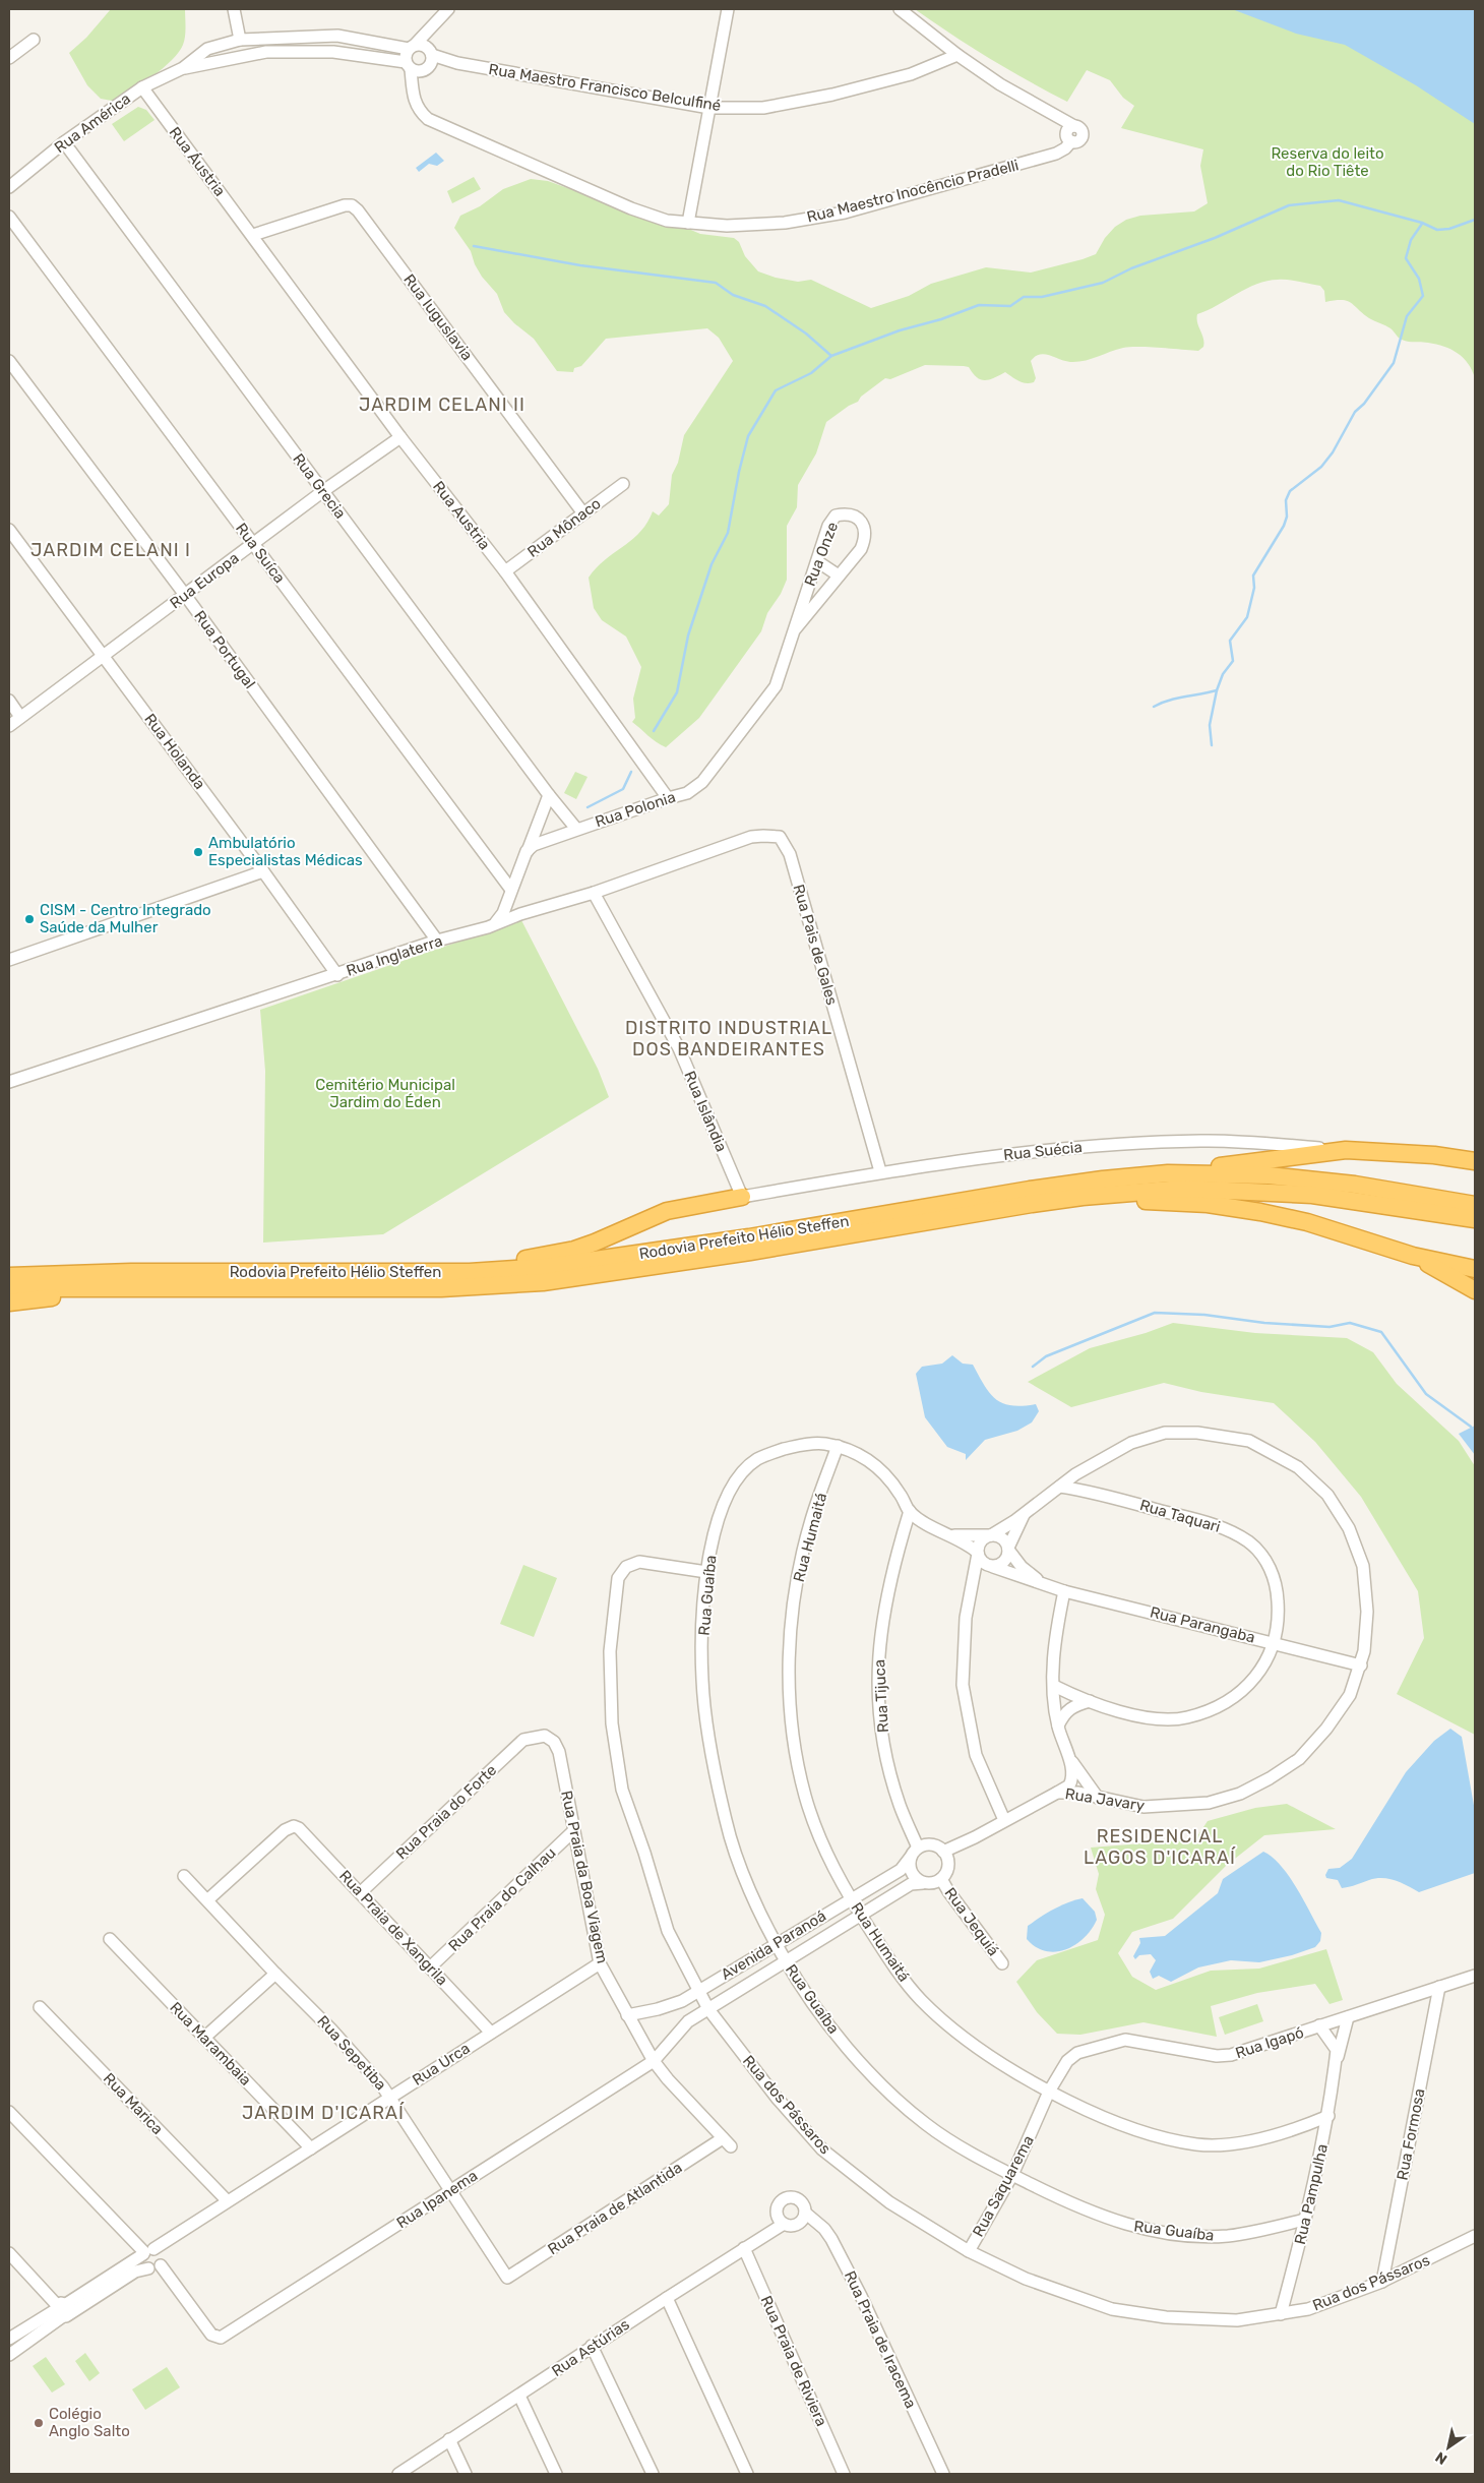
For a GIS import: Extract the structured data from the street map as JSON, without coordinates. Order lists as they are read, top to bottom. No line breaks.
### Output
{"streets":{"highway":["Rodovia Prefeito Hélio Steffen"],"street":["Rua Maestro Francisco Belculfiné","Rua América","Rua Áustria","Rua Maestro Inocêncio Pradelli","Rua Iuguslavia","Rua Grecia","Rua Austria","Rua Mônaco","Rua Suíca","Rua Onze","Rua Europa","Rua Portugal","Rua Holanda","Rua Polonia","Rua Pais de Gales","Rua Inglaterra","Rua Islândia","Rua Suécia","Rua Taquari","Rua Humaitá","Rua Guaíba","Rua Parangaba","Rua Tijuca","Rua Javary","Rua Praia do Forte","Rua Praia da Boa Viagem","Rua Praia do Calhau","Rua Jequiá","Rua Praia de Xangrila","Avenida Paranoá","Rua Igapó","Rua Marambaia","Rua Sepetiba","Rua Urca","Rua Marica","Rua dos Pássaros","Rua Formosa","Rua Saquarema","Rua Pampulha","Rua Ipanema","Rua Praia de Atlantida","Rua Praia de Iracema","Rua Astúrias","Rua Praia de Riviera"]},"crossings":[["Rua Maestro Francisco Belculfiné","Rua Maestro Inocêncio Pradelli"],["Rua América","Rua Áustria"],["Rua América","Rua Grecia"],["Rua Áustria","Rua Iuguslavia"],["Rua Áustria","Rua Austria"],["Rua Iuguslavia","Rua Austria"],["Rua Iuguslavia","Rua Mônaco"],["Rua Grecia","Rua Europa"],["Rua Grecia","Rua Polonia"],["Rua Austria","Rua Mônaco"],["Rua Austria","Rua Europa"],["Rua Austria","Rua Polonia"],["Rua Suíca","Rua Europa"],["Rua Onze","Rua Polonia"],["Rua Europa","Rua Portugal"],["Rua Europa","Rua Holanda"],["Rua Portugal","Rua Inglaterra"],["Rua Holanda","Rua Inglaterra"],["Rua Pais de Gales","Rua Inglaterra"],["Rua Pais de Gales","Rua Suécia"],["Rua Inglaterra","Rua Islândia"],["Rua Islândia","Rua Suécia"],["Rua Taquari","Rua Parangaba"],["Rua Taquari","Rua Javary"],["Rua Humaitá","Rua Guaíba"],["Rua Humaitá","Avenida Paranoá"],["Rua Humaitá","Rua Igapó"],["Rua Humaitá","Rua Saquarema"],["Rua Humaitá","Rua Pampulha"],["Rua Guaíba","Avenida Paranoá"],["Rua Guaíba","Rua dos Pássaros"],["Rua Guaíba","Rua Saquarema"],["Rua Guaíba","Rua Pampulha"],["Rua Parangaba","Rua Javary"],["Rua Tijuca","Rua Javary"],["Rua Tijuca","Rua Jequiá"],["Rua Tijuca","Avenida Paranoá"],["Rua Javary","Rua Jequiá"],["Rua Javary","Avenida Paranoá"],["Rua Praia do Forte","Rua Praia da Boa Viagem"],["Rua Praia do Forte","Rua Praia de Xangrila"],["Rua Praia da Boa Viagem","Rua Praia do Calhau"],["Rua Praia da Boa Viagem","Avenida Paranoá"],["Rua Praia da Boa Viagem","Rua Urca"],["Rua Praia da Boa Viagem","Rua Ipanema"],["Rua Praia da Boa Viagem","Rua Praia de Atlantida"],["Rua Praia do Calhau","Rua Praia de Xangrila"],["Rua Jequiá","Avenida Paranoá"],["Rua Praia de Xangrila","Rua Sepetiba"],["Rua Praia de Xangrila","Rua Urca"],["Avenida Paranoá","Rua dos Pássaros"],["Avenida Paranoá","Rua Ipanema"],["Rua Igapó","Rua Formosa"],["Rua Igapó","Rua Saquarema"],["Rua Igapó","Rua Pampulha"],["Rua Marambaia","Rua Urca"],["Rua Sepetiba","Rua Urca"],["Rua Sepetiba","Rua Ipanema"],["Rua Sepetiba","Rua Praia de Atlantida"],["Rua Urca","Rua Marica"],["Rua Urca","Rua Ipanema"],["Rua dos Pássaros","Rua Formosa"],["Rua dos Pássaros","Rua Saquarema"],["Rua dos Pássaros","Rua Pampulha"],["Rua Praia de Iracema","Rua Astúrias"],["Rua Astúrias","Rua Praia de Riviera"]],"districts":["JARDIM CELANI II","JARDIM CELANI I","DISTRITO INDUSTRIAL DOS BANDEIRANTES","RESIDENCIAL LAGOS D'ICARAÍ","JARDIM D'ICARAÍ"],"parks":["Reserva do leito do Rio Tiête","Cemitério Municipal Jardim do Éden"],"places":["Ambulatório Especialistas Médicas","CISM - Centro Integrado Saúde da Mulher","Colégio Anglo Salto"],"north":"bottom left"}
